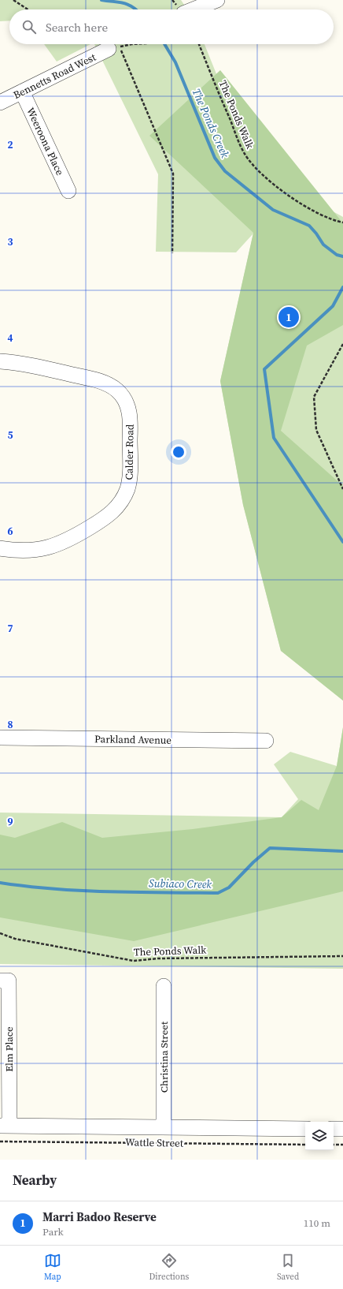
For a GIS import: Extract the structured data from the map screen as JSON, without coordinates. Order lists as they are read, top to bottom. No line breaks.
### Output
{"streets":{"street":["Bennetts Road West","Weeroona Place","Calder Road","Parkland Avenue","Elm Place","Christina Street","Wattle Street"],"path":["The Ponds Walk"]},"crossings":[["Bennetts Road West","Weeroona Place"],["Elm Place","Wattle Street"],["Christina Street","Wattle Street"]],"water":["The Ponds Creek","Subiaco Creek"],"page":{"search":"Search here","pins":"1","heading":"Nearby","list":[{"mark":"1","name":"Marri Badoo Reserve","note":"Park","value":"110 m"}],"nav":["Map","Directions","Saved"]},"grid":{"rows":["2","3","4","5","6","7","8","9"]}}
